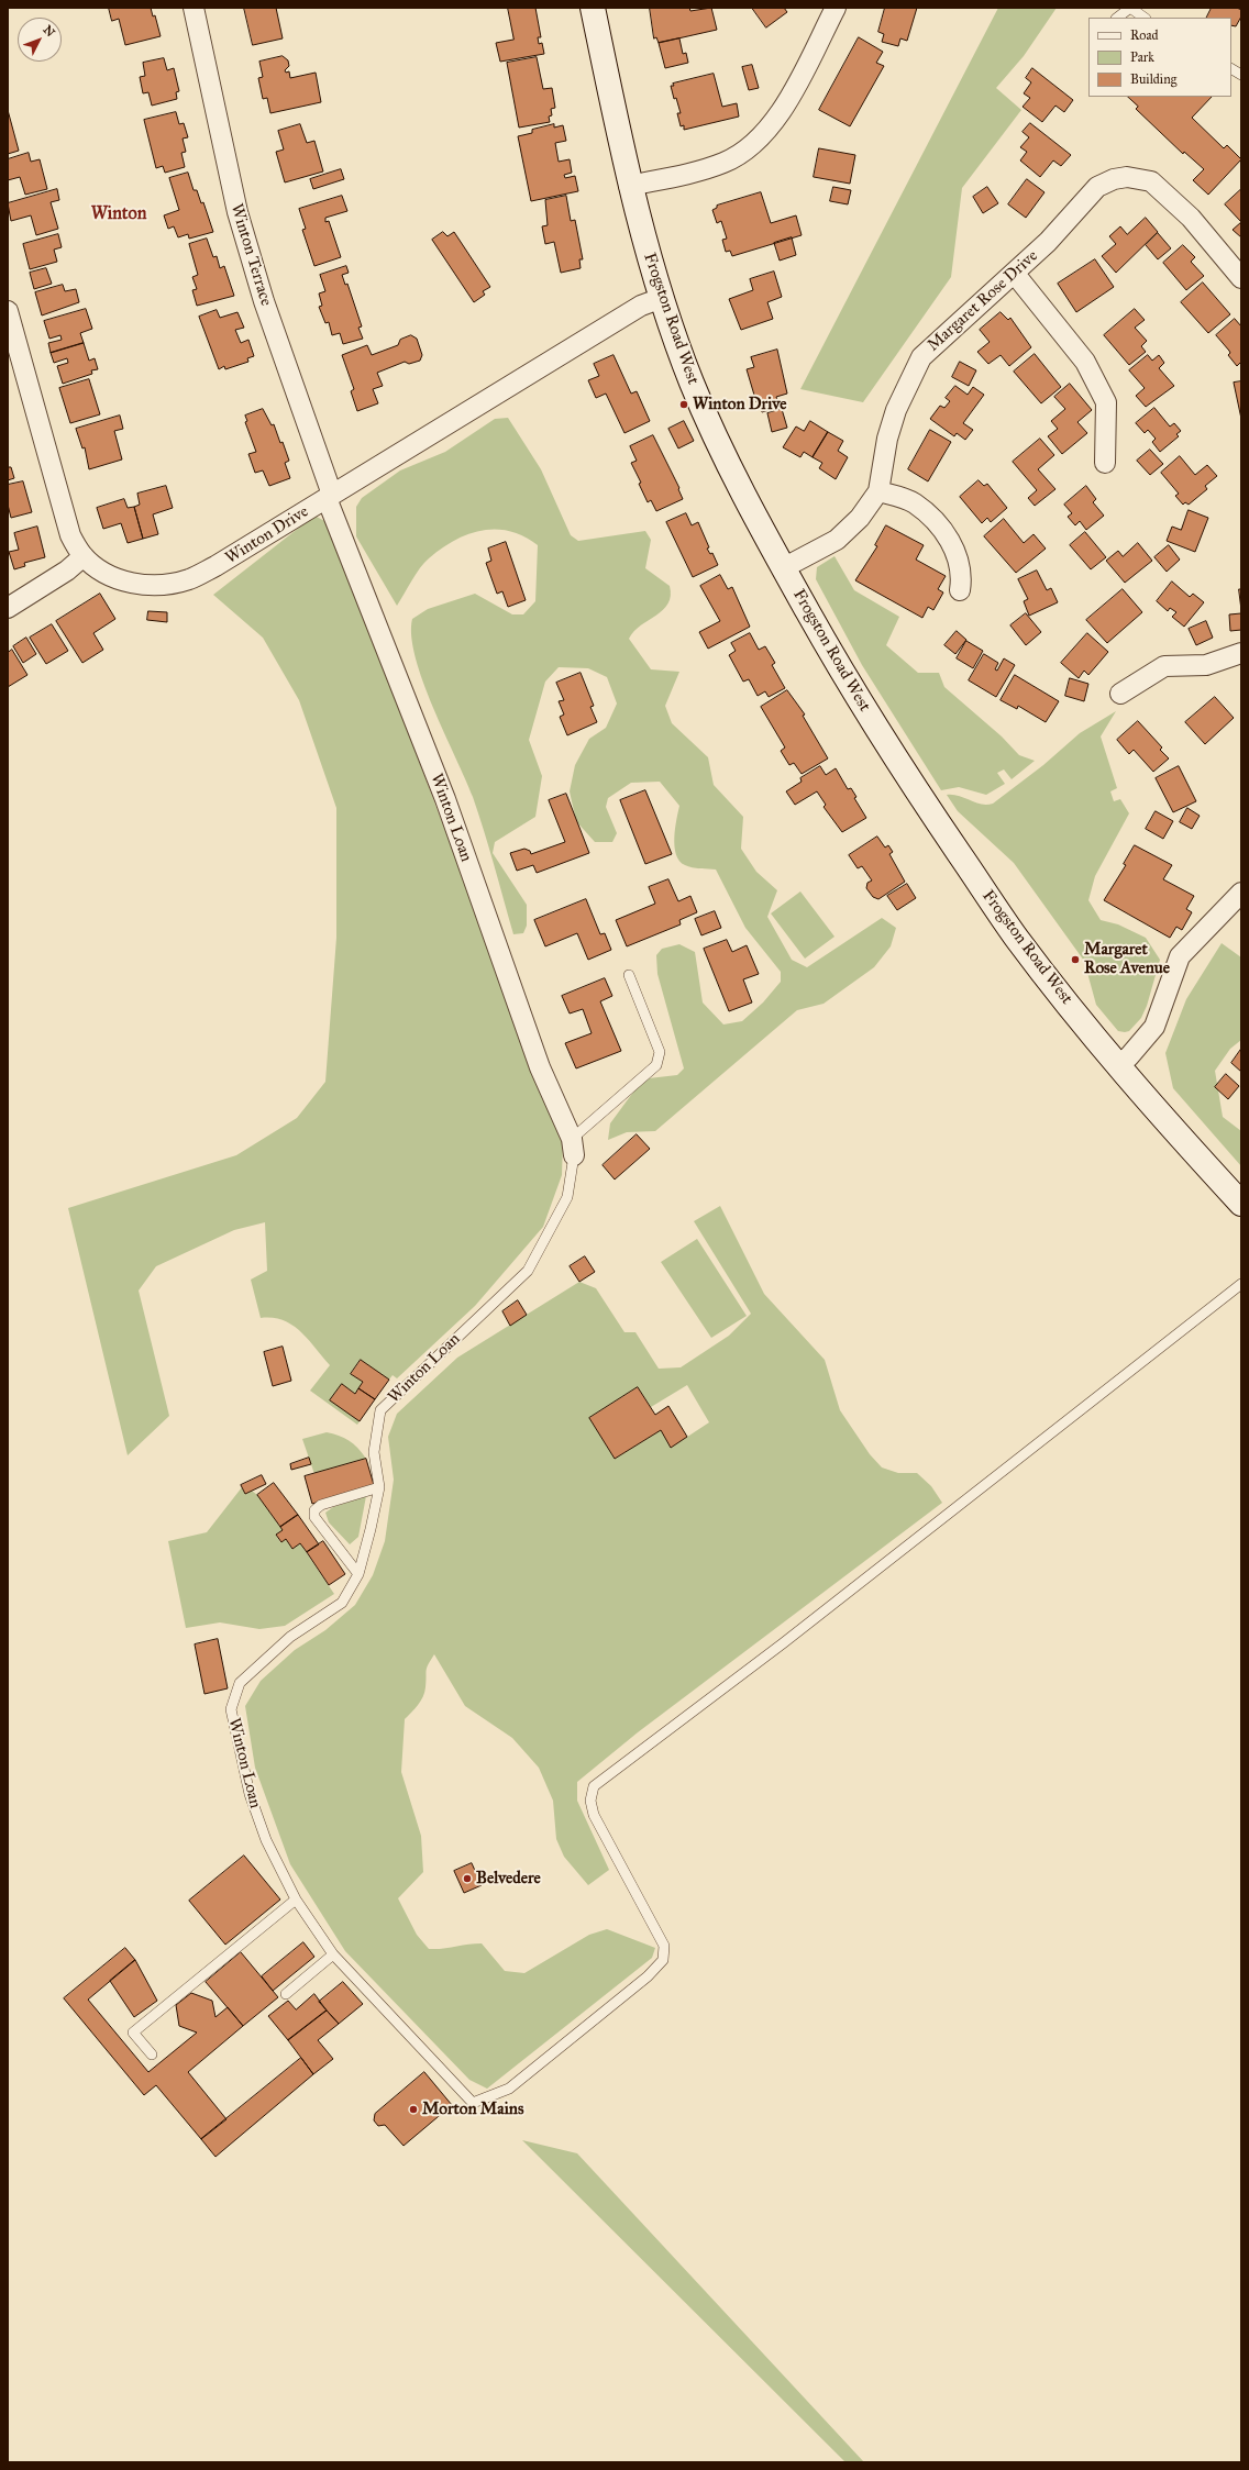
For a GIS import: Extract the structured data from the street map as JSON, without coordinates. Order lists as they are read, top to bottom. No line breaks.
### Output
{"streets":{"main road":["Frogston Road West"],"street":["Winton Terrace","Margaret Rose Drive","Winton Drive","Winton Loan"]},"crossings":[["Winton Terrace","Winton Drive"],["Winton Terrace","Winton Loan"],["Margaret Rose Drive","Frogston Road West"],["Frogston Road West","Winton Drive"],["Winton Drive","Winton Loan"]],"districts":["Winton"],"places":["Winton Drive","Margaret Rose Avenue","Belvedere","Morton Mains"],"legend":["Road","Park","Building"],"north":"top right"}
